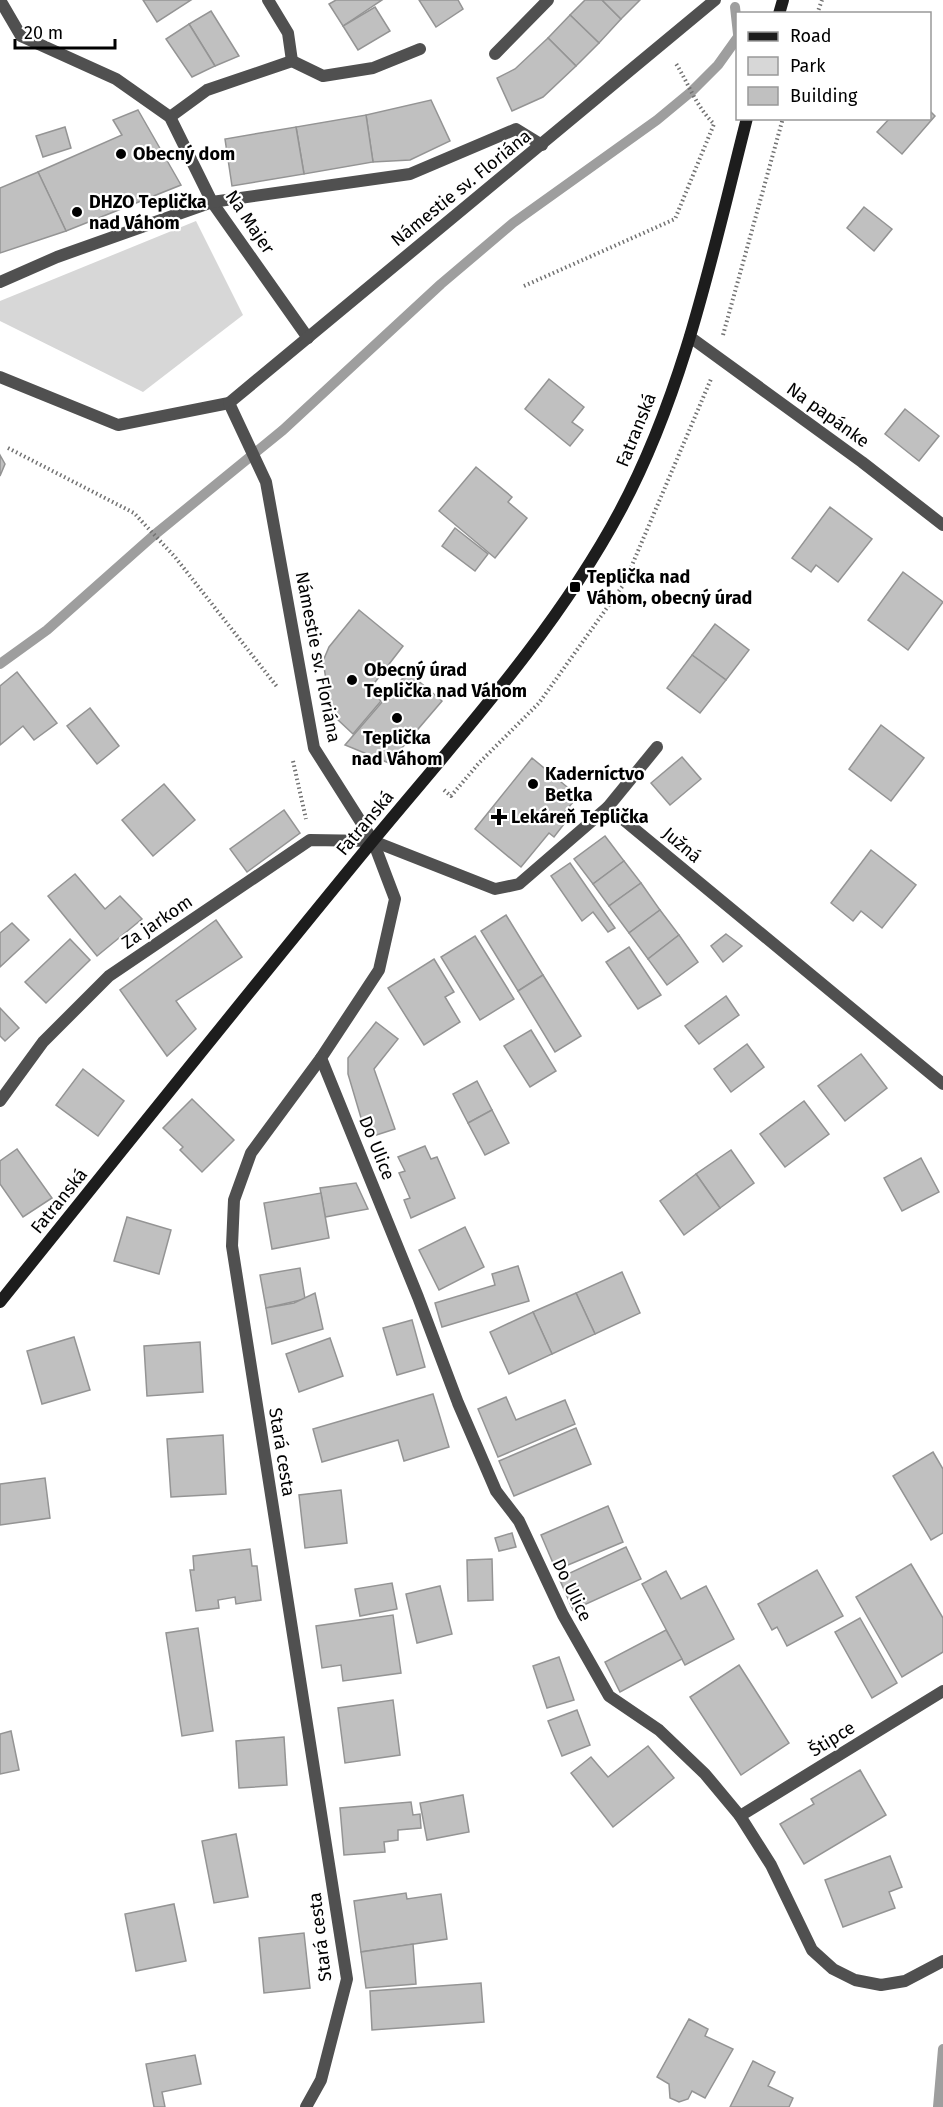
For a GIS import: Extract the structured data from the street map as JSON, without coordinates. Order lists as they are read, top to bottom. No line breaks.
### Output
{"streets":{"main road":["Fatranská"],"street":["Námestie sv. Floriána","Na Majer","Na papánke","Južná","Za jarkom","Do Ulice","Stará cesta","Štipce"]},"crossings":[["Námestie sv. Floriána","Na Majer"],["Námestie sv. Floriána","Fatranská"],["Námestie sv. Floriána","Stará cesta"],["Na papánke","Fatranská"],["Fatranská","Stará cesta"],["Do Ulice","Stará cesta"],["Do Ulice","Štipce"]],"places":{"other":["Obecný dom","DHZO Teplička nad Váhom","Obecný úrad Teplička nad Váhom","Teplička nad Váhom","Kaderníctvo Betka"],"transit":["Teplička nad Váhom, obecný úrad"],"health":["Lekáreň Teplička"]},"legend":["Road","Park","Building"],"scale_bar":"20 m"}
